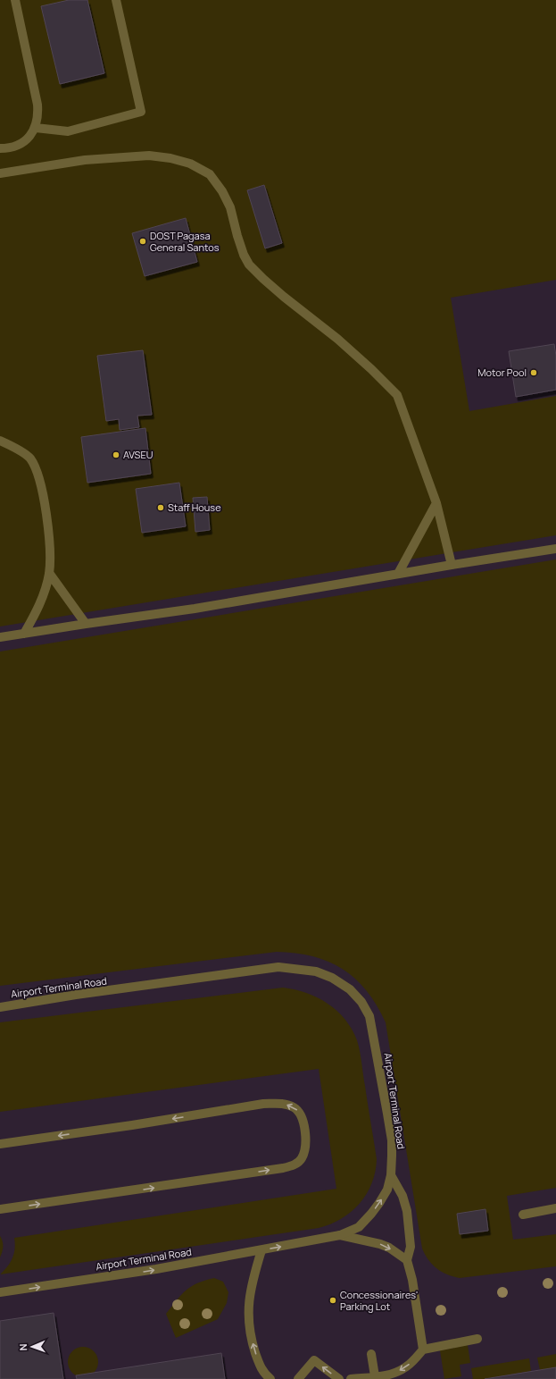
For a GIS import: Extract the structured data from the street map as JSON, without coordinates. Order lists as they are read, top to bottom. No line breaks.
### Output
{"streets":{"street":["Airport Terminal Road"]},"one_way":["Airport Terminal Road"],"places":["DOST Pagasa General Santos","Motor Pool","AVSEU","Staff House","Concessionaires' Parking Lot"],"north":"left"}
